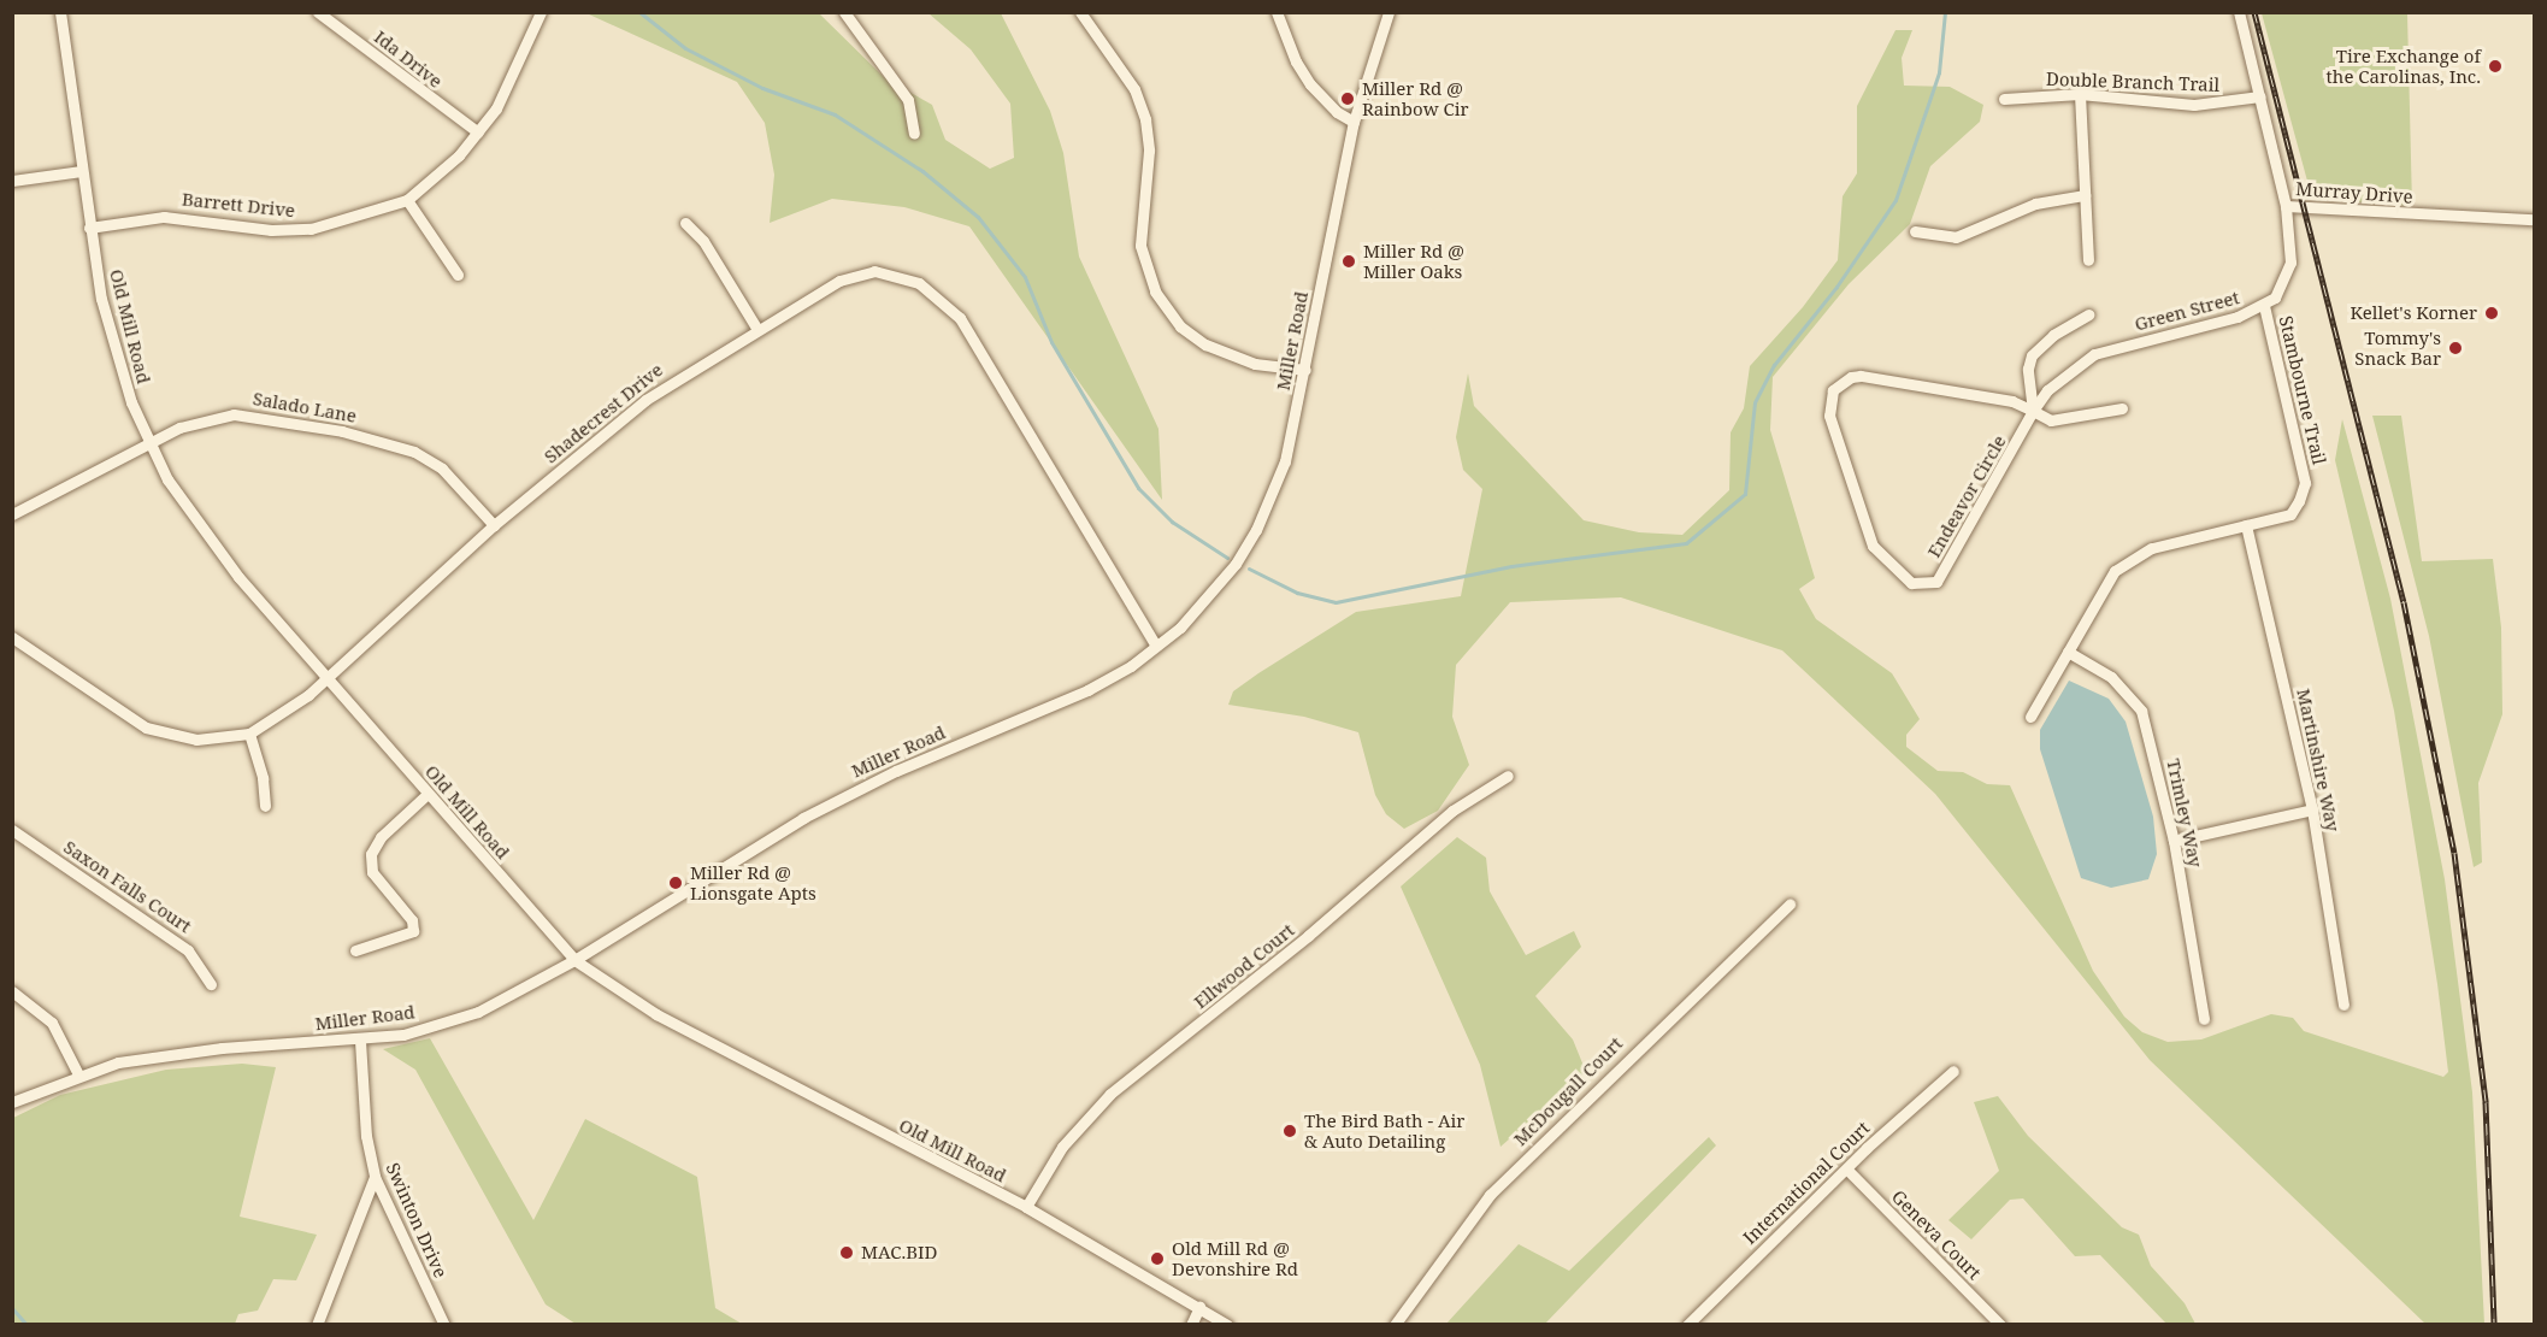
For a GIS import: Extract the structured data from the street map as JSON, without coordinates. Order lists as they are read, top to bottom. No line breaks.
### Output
{"streets":{"street":["Ida Drive","Double Branch Trail","Murray Drive","Barrett Drive","Green Street","Old Mill Road","Miller Road","Stambourne Trail","Salado Lane","Shadecrest Drive","Endeavor Circle","Martinshire Way","Trimley Way","Saxon Falls Court","Ellwood Court","McDougall Court","International Court","Swinton Drive","Geneva Court"]},"crossings":[["Ida Drive","Barrett Drive"],["Double Branch Trail","Murray Drive"],["Murray Drive","Green Street"],["Barrett Drive","Old Mill Road"],["Green Street","Stambourne Trail"],["Green Street","Endeavor Circle"],["Old Mill Road","Miller Road"],["Old Mill Road","Salado Lane"],["Old Mill Road","Shadecrest Drive"],["Old Mill Road","Ellwood Court"],["Miller Road","Shadecrest Drive"],["Miller Road","Swinton Drive"],["Stambourne Trail","Martinshire Way"],["Stambourne Trail","Trimley Way"],["Salado Lane","Shadecrest Drive"],["International Court","Geneva Court"]],"places":["Tire Exchange of the Carolinas, Inc.","Miller Rd @ Rainbow Cir","Miller Rd @ Miller Oaks","Kellet's Korner","Tommy's Snack Bar","Miller Rd @ Lionsgate Apts","The Bird Bath - Air & Auto Detailing","MAC.BID","Old Mill Rd @ Devonshire Rd"]}
